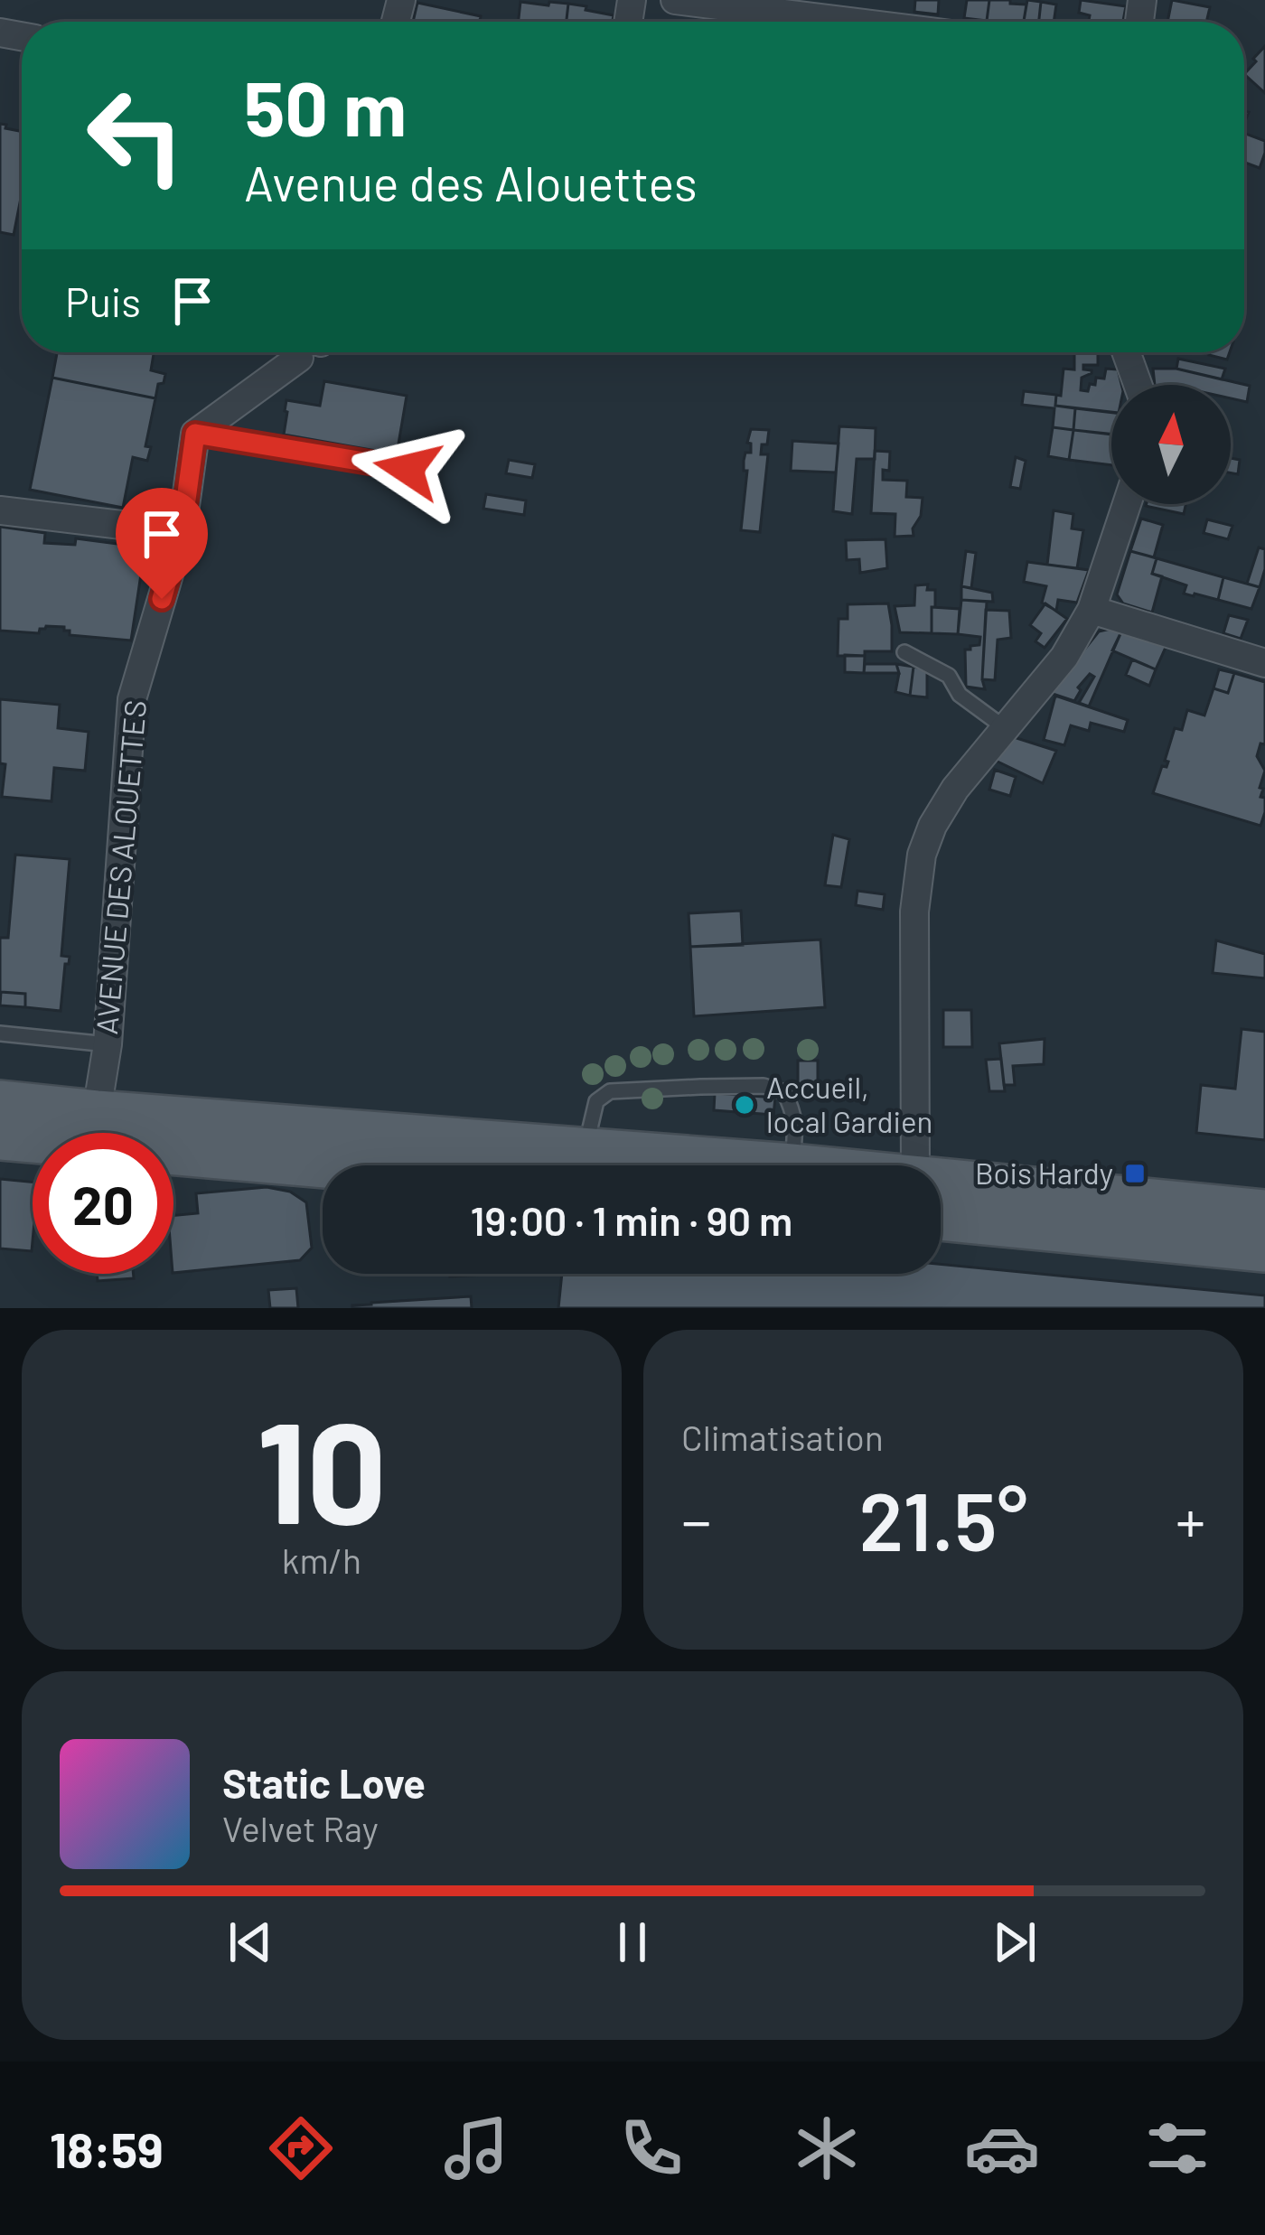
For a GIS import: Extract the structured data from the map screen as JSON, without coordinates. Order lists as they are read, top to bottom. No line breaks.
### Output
{"streets":{"street":["AVENUE DES ALOUETTES"]},"places":{"other":["Accueil, local Gardien"],"transit":["Bois Hardy"]},"north":"top","page":{"turn":["50 m","Avenue des Alouettes"],"then":"Puis","limit":"20","trip":"19:00 · 1 min · 90 m","tile":[["10","km/h"],"Climatisation"],"heat":["−","21.5°","+"],"song":["Static Love","Velvet Ray"],"tabs":"18:59"}}
